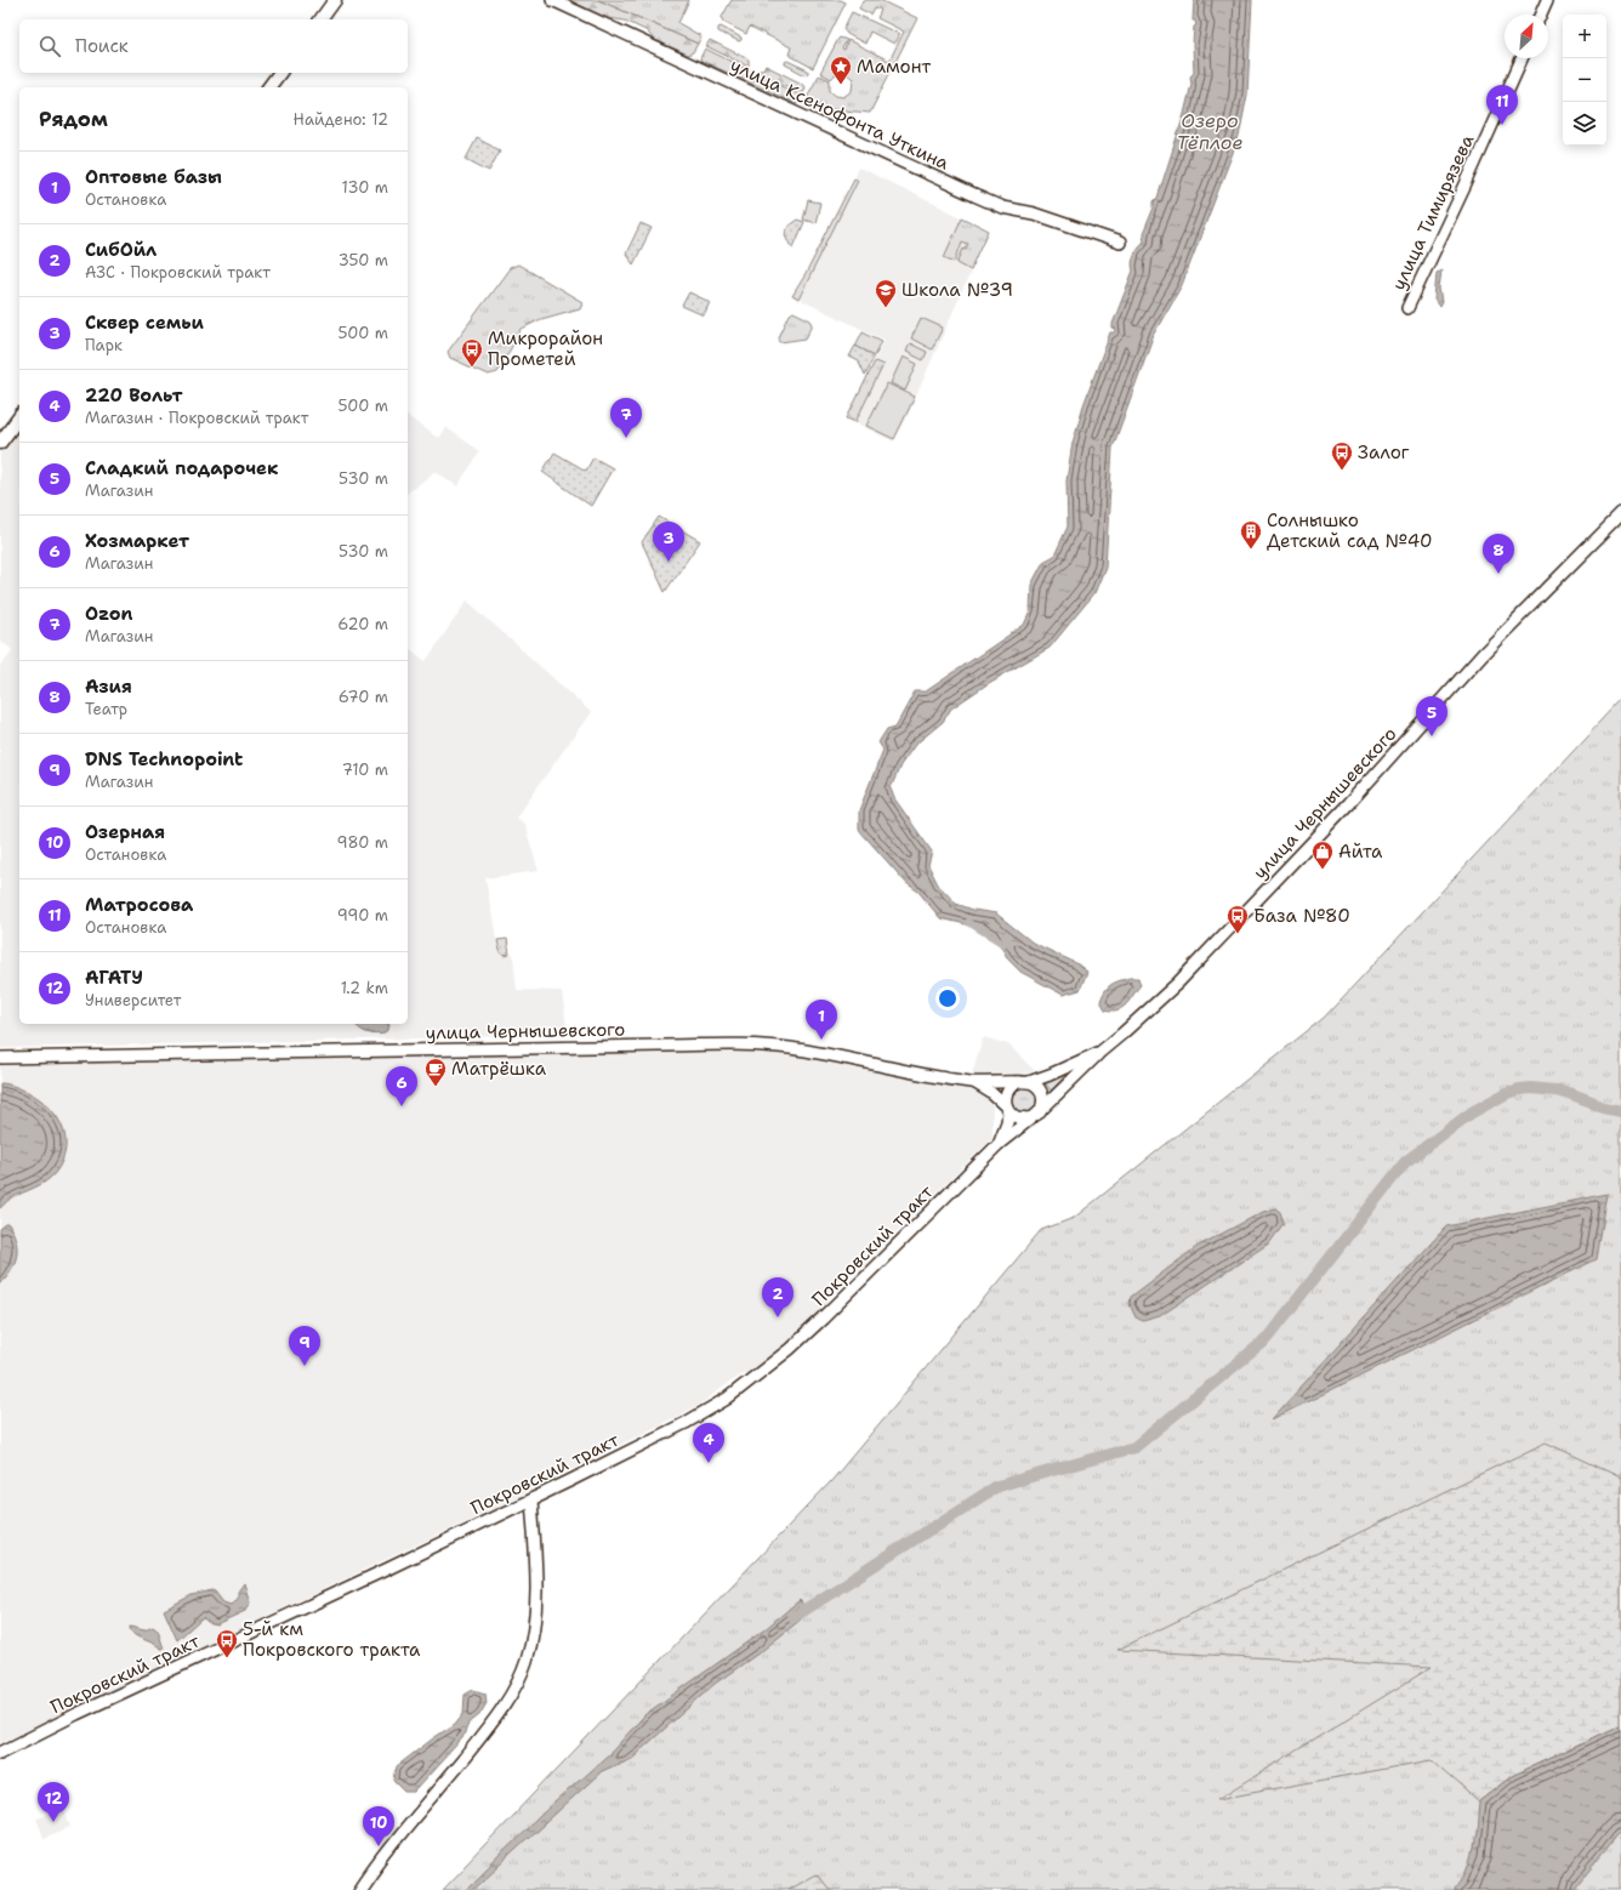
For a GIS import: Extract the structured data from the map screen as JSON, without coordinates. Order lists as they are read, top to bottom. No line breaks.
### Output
{"streets":{"main road":["улица Ксенофонта Уткина","улица Тимирязева","улица Чернышевского","Покровский тракт"]},"crossings":[["улица Чернышевского","Покровский тракт"]],"water":["Озеро Тёплое"],"places":{"place":["Мамонт"],"school or university":["Школа №39"],"bus stop":["Микрорайон Прометей","Залог","База №80","5-й км Покровского тракта"],"building":["Солнышко Детский сад №40"],"shop":["Айта"],"cafe":["Матрёшка"]},"north":"top right","page":{"map_buttons":["+","−"],"search":"Поиск","pins":["11","7","3","8","5","1","6","2","9","4","12","10"],"heading":["Рядом","Найдено: 12"],"list":[{"mark":"1","name":"Оптовые базы","note":"Остановка","value":"130 m"},{"mark":"2","name":"СибОйл","note":"АЗС · Покровский тракт","value":"350 m"},{"mark":"3","name":"Сквер семьи","note":"Парк","value":"500 m"},{"mark":"4","name":"220 Вольт","note":"Магазин · Покровский тракт","value":"500 m"},{"mark":"5","name":"Сладкий подарочек","note":"Магазин","value":"530 m"},{"mark":"6","name":"Хозмаркет","note":"Магазин","value":"530 m"},{"mark":"7","name":"Ozon","note":"Магазин","value":"620 m"},{"mark":"8","name":"Азия","note":"Театр","value":"670 m"},{"mark":"9","name":"DNS Technopoint","note":"Магазин","value":"710 m"},{"mark":"10","name":"Озерная","note":"Остановка","value":"980 m"},{"mark":"11","name":"Матросова","note":"Остановка","value":"990 m"},{"mark":"12","name":"АГАТУ","note":"Университет","value":"1.2 km"}]}}
